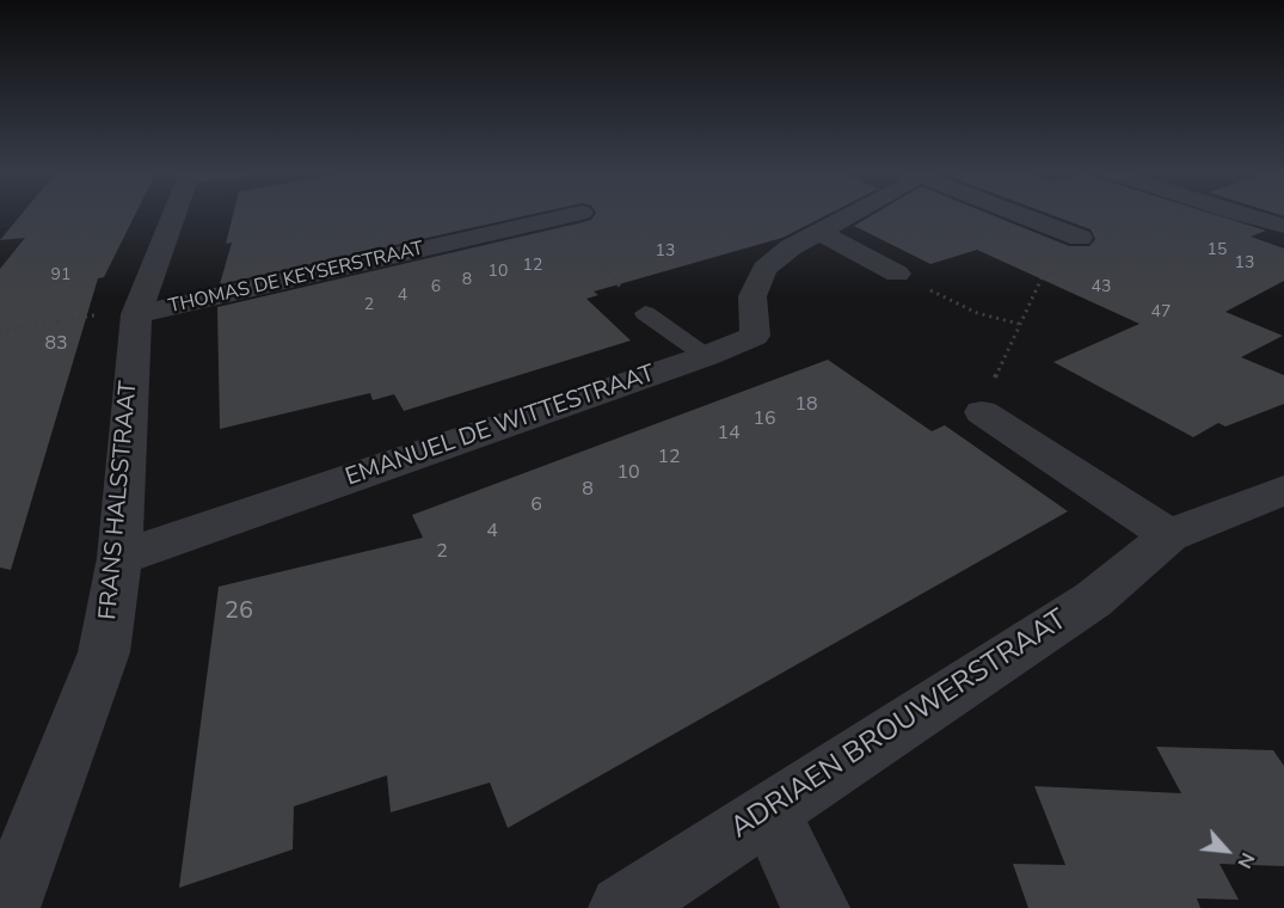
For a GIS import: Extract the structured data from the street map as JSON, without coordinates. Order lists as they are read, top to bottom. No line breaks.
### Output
{"streets":{"street":["THOMAS DE KEYSERSTRAAT","EMANUEL DE WITTESTRAAT","FRANS HALSSTRAAT","ADRIAEN BROUWERSTRAAT"]},"crossings":[["THOMAS DE KEYSERSTRAAT","FRANS HALSSTRAAT"],["EMANUEL DE WITTESTRAAT","FRANS HALSSTRAAT"]],"house_numbers":["15","13","13","12","10","91","8","6","43","4","2","47","83","18","16","14","12","10","8","6","4","2","26"],"north":"bottom right"}
